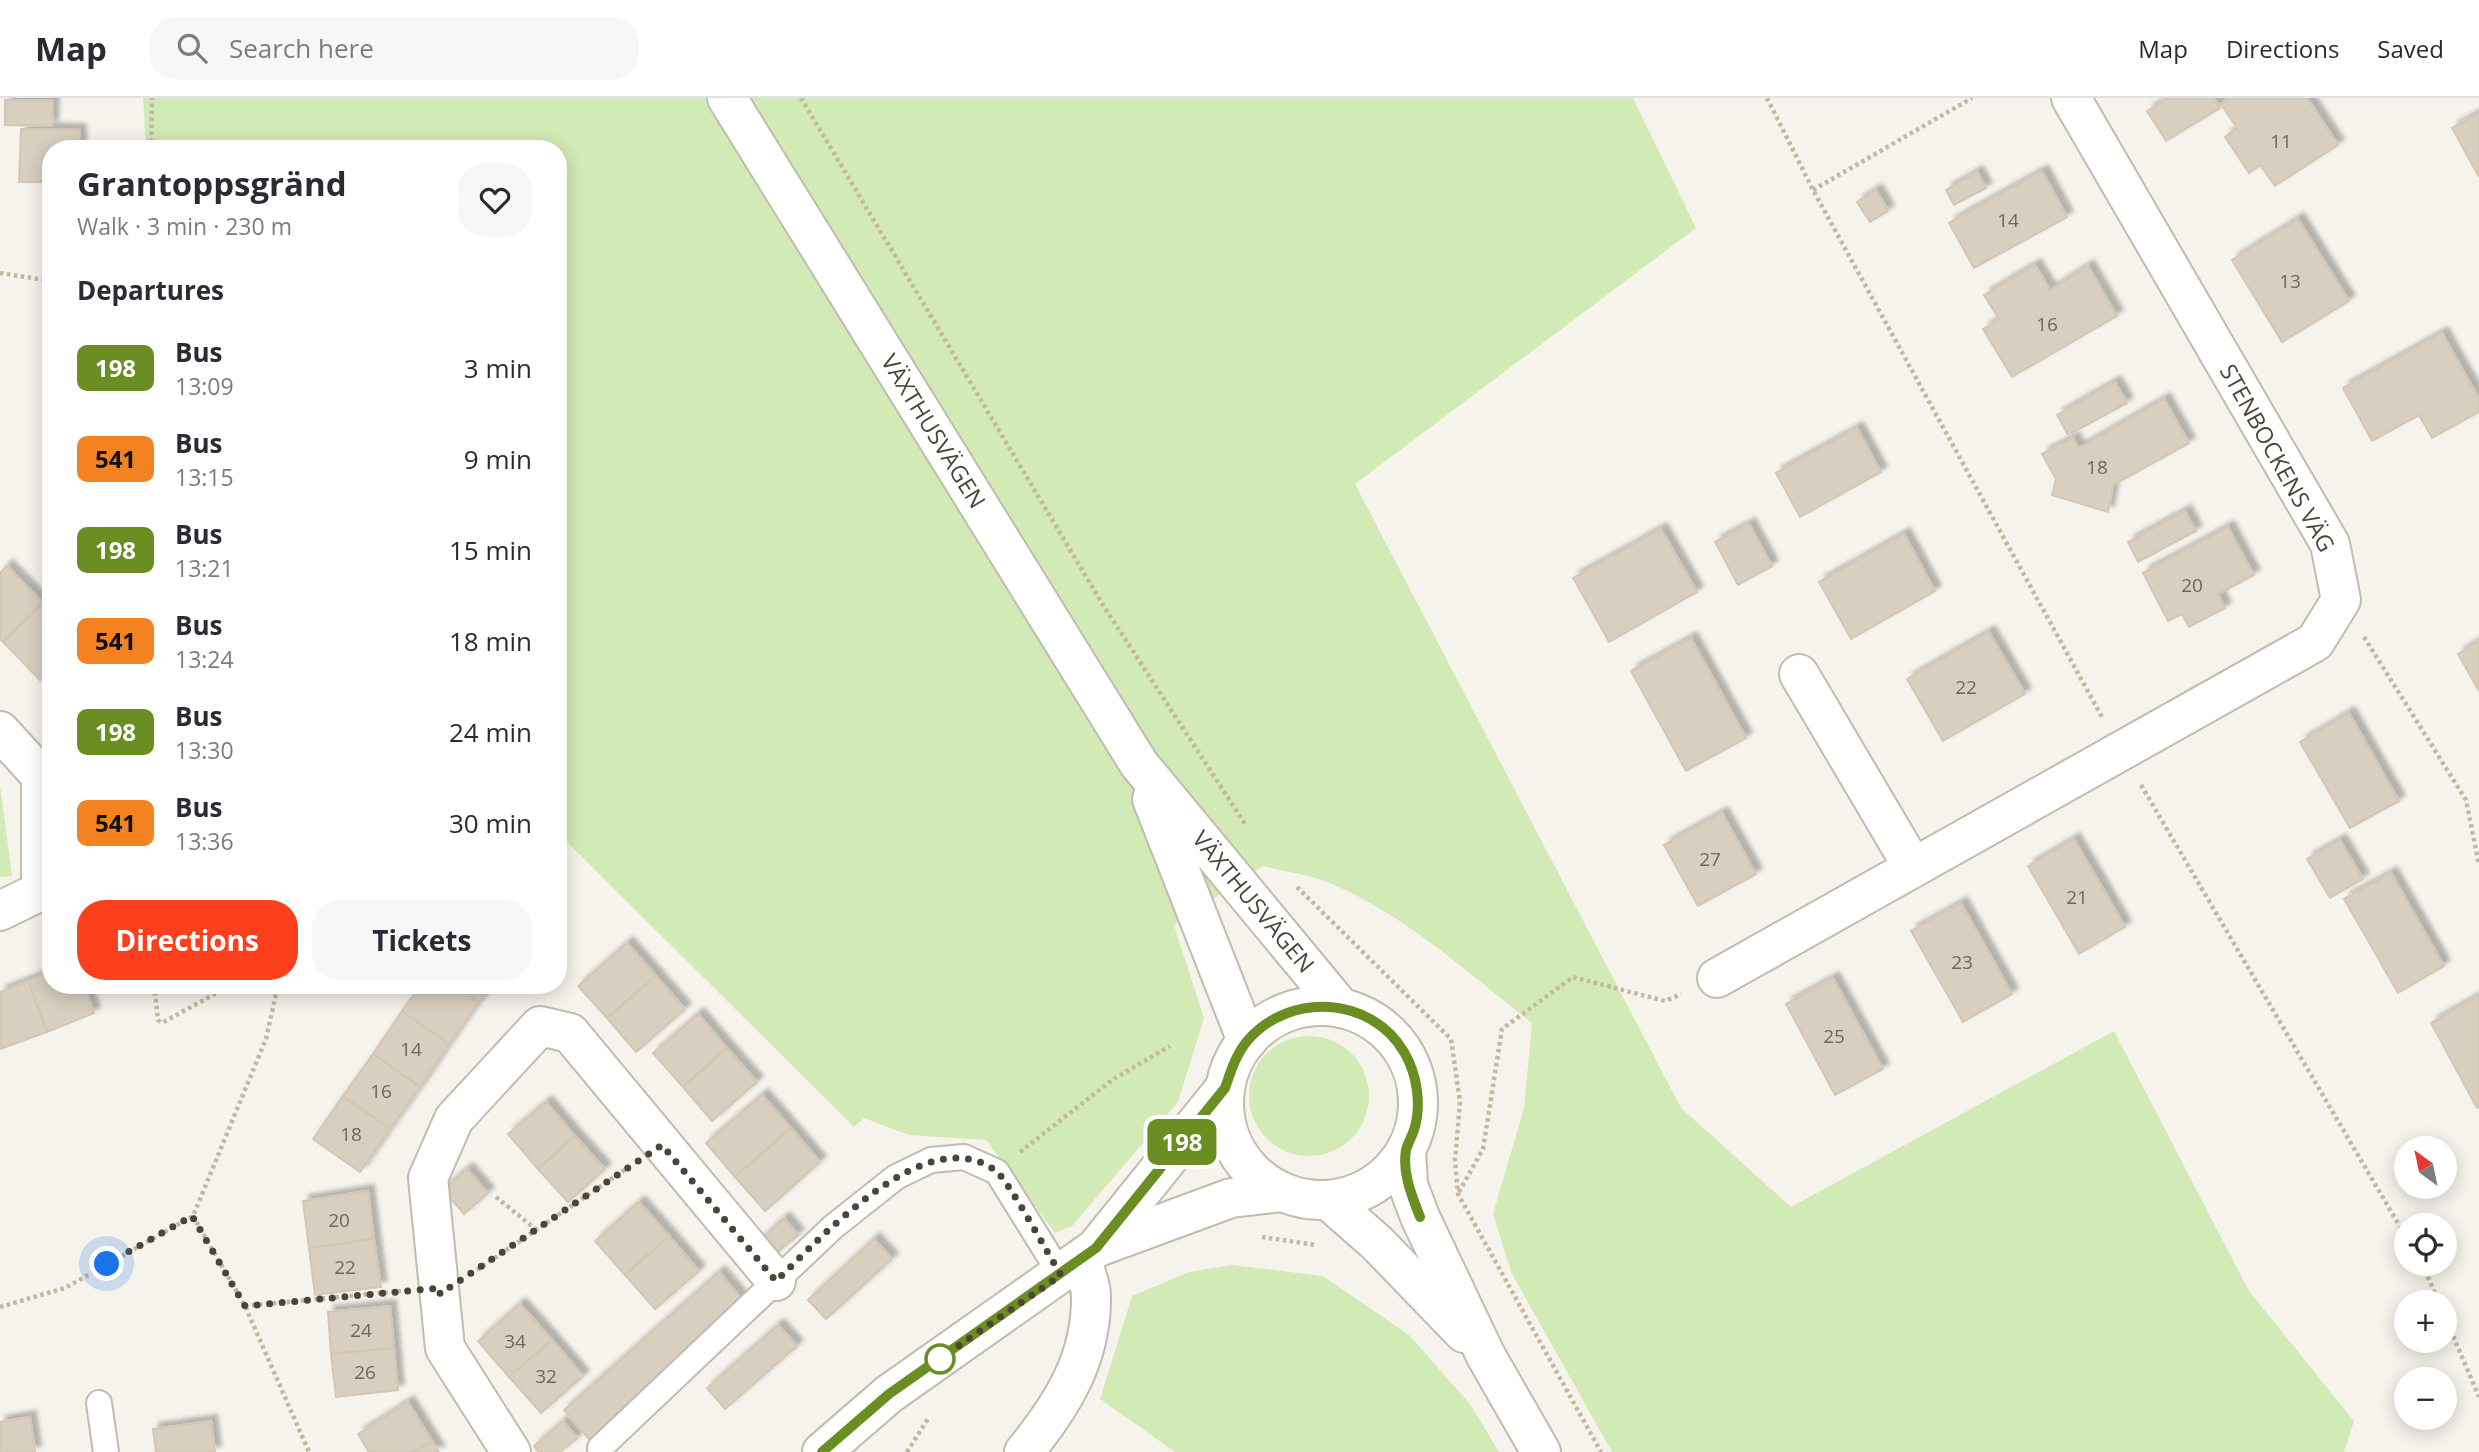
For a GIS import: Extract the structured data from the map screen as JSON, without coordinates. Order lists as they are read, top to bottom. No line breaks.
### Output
{"streets":{"street":["VÄXTHUSVÄGEN","STENBOCKENS VÄG"]},"lines":["bus line 198"],"house_numbers":["11","14","13","16","18","20","22","27","21","23","25","14","16","18","20","22","24","34","26","32"],"north":"top left","page":{"header":"Map","search":"Search here","nav":["Map","Directions","Saved"],"on_map":"198","heading":[["Grantoppsgränd","Walk · 3 min · 230 m"],"Departures"],"list":[{"mark":"198","name":"Bus","note":"13:09","value":"3 min"},{"mark":"541","name":"Bus","note":"13:15","value":"9 min"},{"mark":"198","name":"Bus","note":"13:21","value":"15 min"},{"mark":"541","name":"Bus","note":"13:24","value":"18 min"},{"mark":"198","name":"Bus","note":"13:30","value":"24 min"},{"mark":"541","name":"Bus","note":"13:36","value":"30 min"}],"buttons":["Directions","Tickets"],"map_buttons":["+","−"]}}
